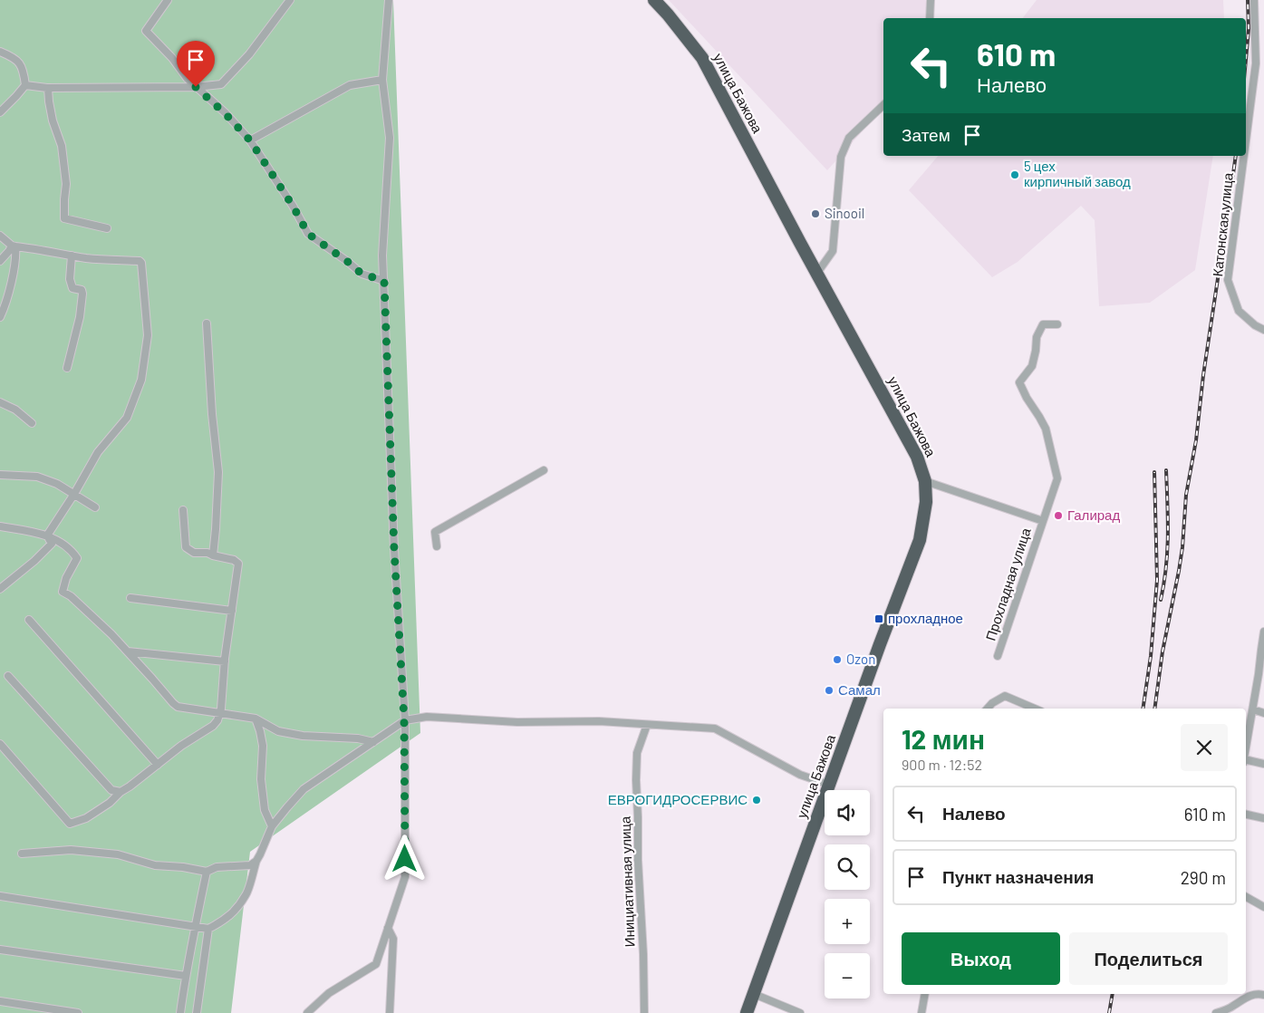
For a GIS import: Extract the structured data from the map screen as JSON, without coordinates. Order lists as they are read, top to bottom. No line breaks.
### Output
{"streets":{"highway":["улица Бажова"],"street":["Катонская улица","Прохладная улица","Инициативная улица"]},"crossings":[["улица Бажова","Прохладная улица"]],"places":{"other":["5 цех кирпичный завод","Sinooil","Галирад","Ozon","Самал","ЕВРОГИДРОСЕРВИС"],"transit":["прохладное"]},"page":{"turn":["610 m","Налево"],"then":"Затем","heading":["12 мин","900 m · 12:52"],"list":[{"name":"Налево","value":"610 m"},{"name":"Пункт назначения","value":"290 m"}],"map_buttons":["+","−"],"buttons":["Выход","Поделиться"]}}
